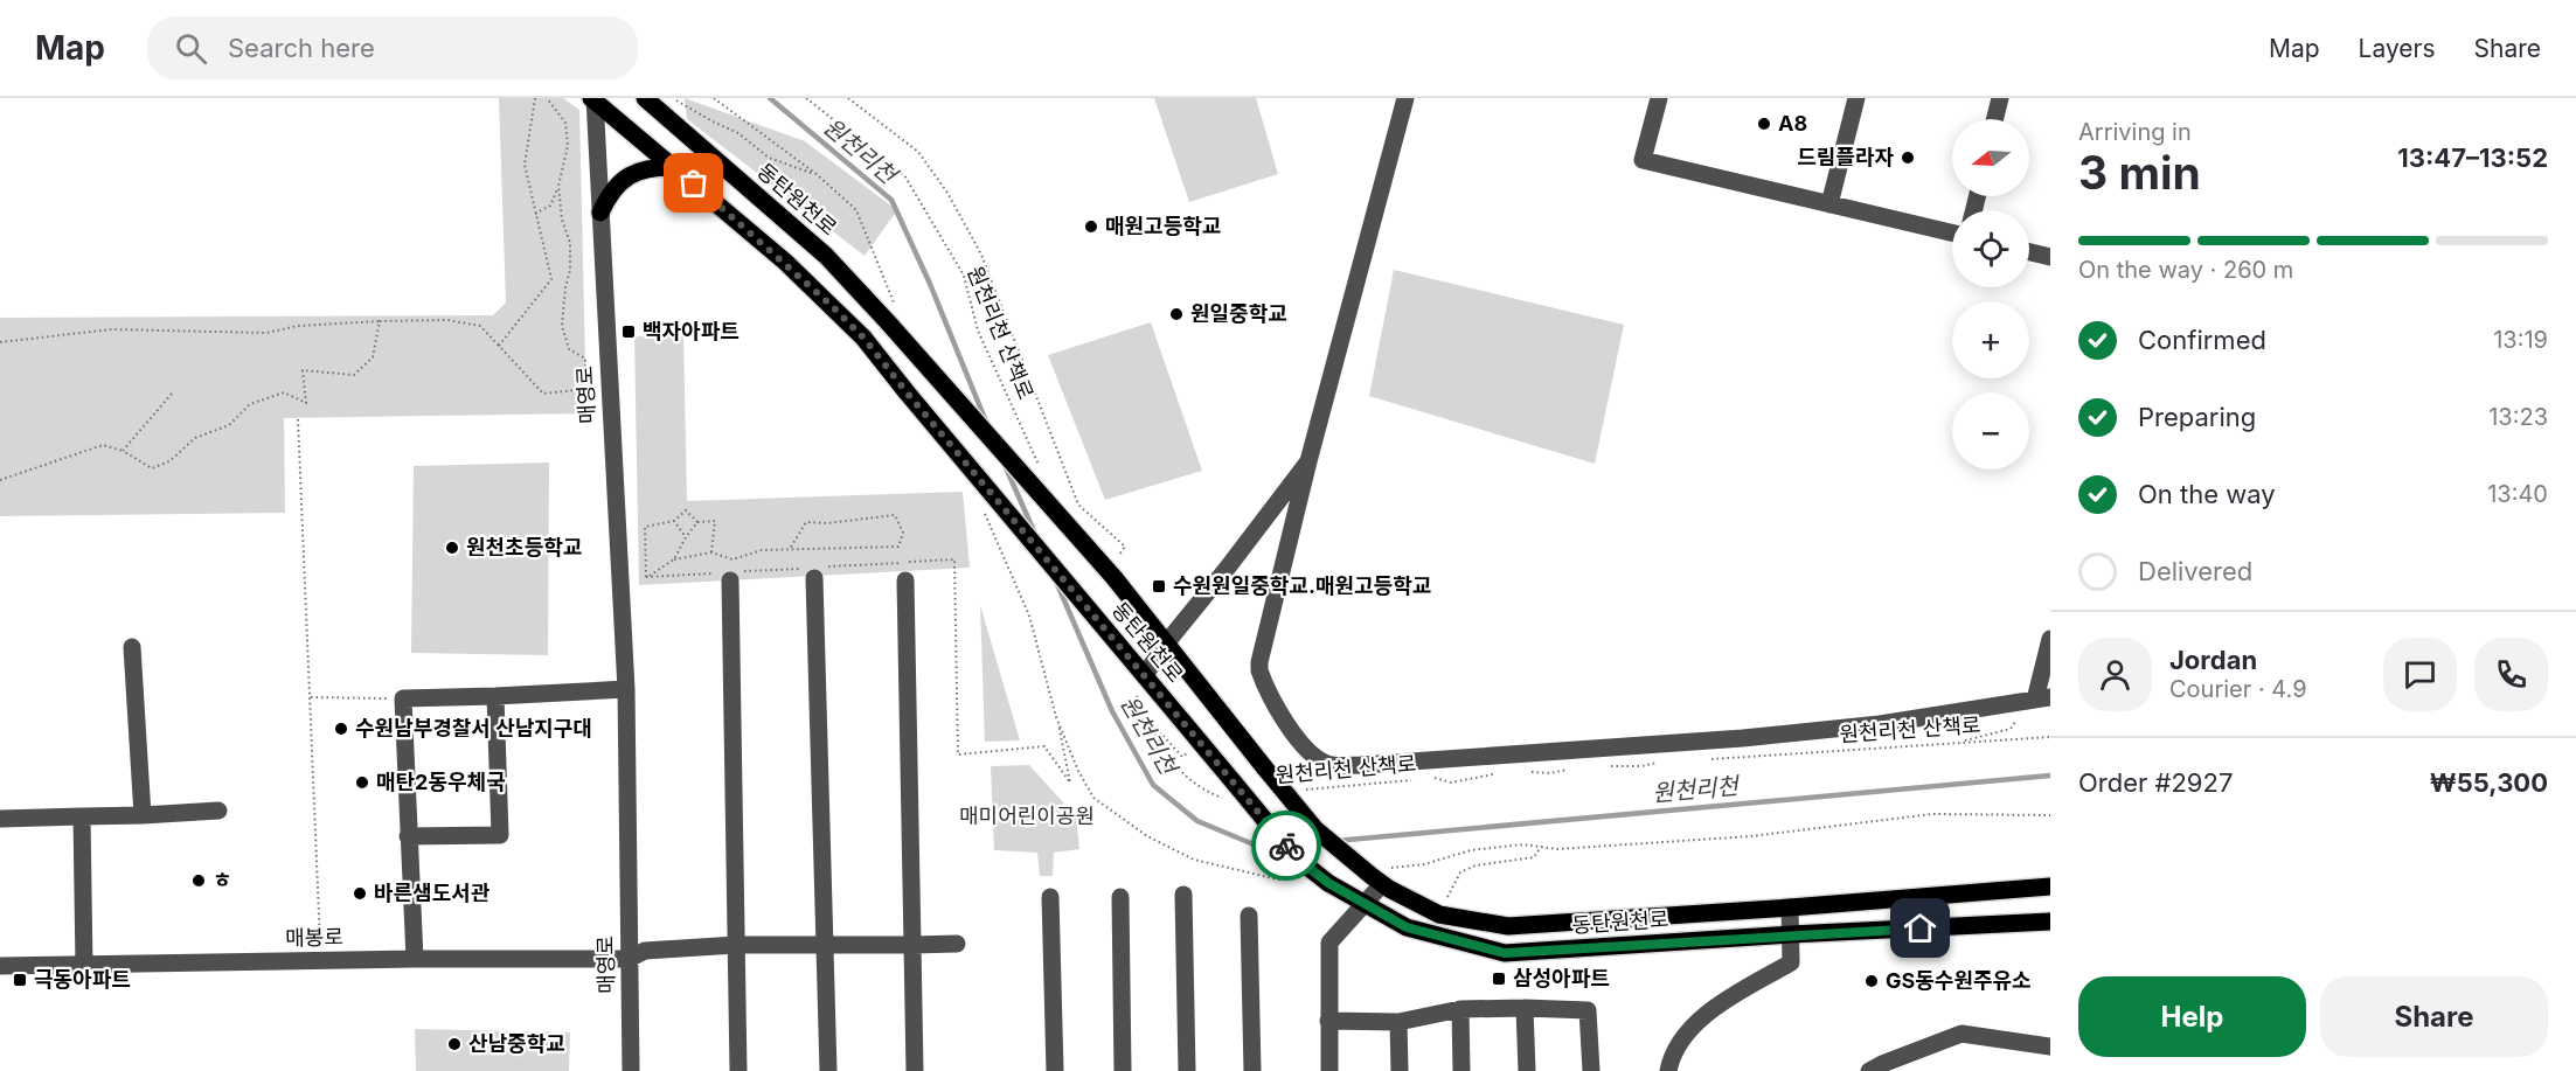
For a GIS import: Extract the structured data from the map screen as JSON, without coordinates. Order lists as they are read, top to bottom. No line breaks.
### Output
{"streets":{"main road":["동탄원천로"],"street":["매영로","매봉로"],"path":["원천리천 산책로"]},"crossings":[["동탄원천로","매영로"],["매영로","매봉로"]],"water":["원천리천"],"parks":["매미어린이공원"],"places":{"other":["A8","드림플라자","매원고등학교","원일중학교","원천초등학교","수원남부경찰서 산남지구대","매탄2동우체국","ㅎ","바른샘도서관","GS동수원주유소","산남중학교"],"transit":["백자아파트","수원원일중학교.매원고등학교","삼성아파트","극동아파트"]},"north":"left","page":{"header":"Map","search":"Search here","nav":["Map","Layers","Share"],"heading":["3 min","Arriving in","13:47–13:52"],"panel":["Jordan","Courier · 4.9","Order #2927","₩55,300"],"map_buttons":["+","−"],"bar":"On the way · 260 m","list":[["Confirmed","13:19"],["Preparing","13:23"],["On the way","13:40"],"Delivered"],"buttons":["Help","Share"]}}
